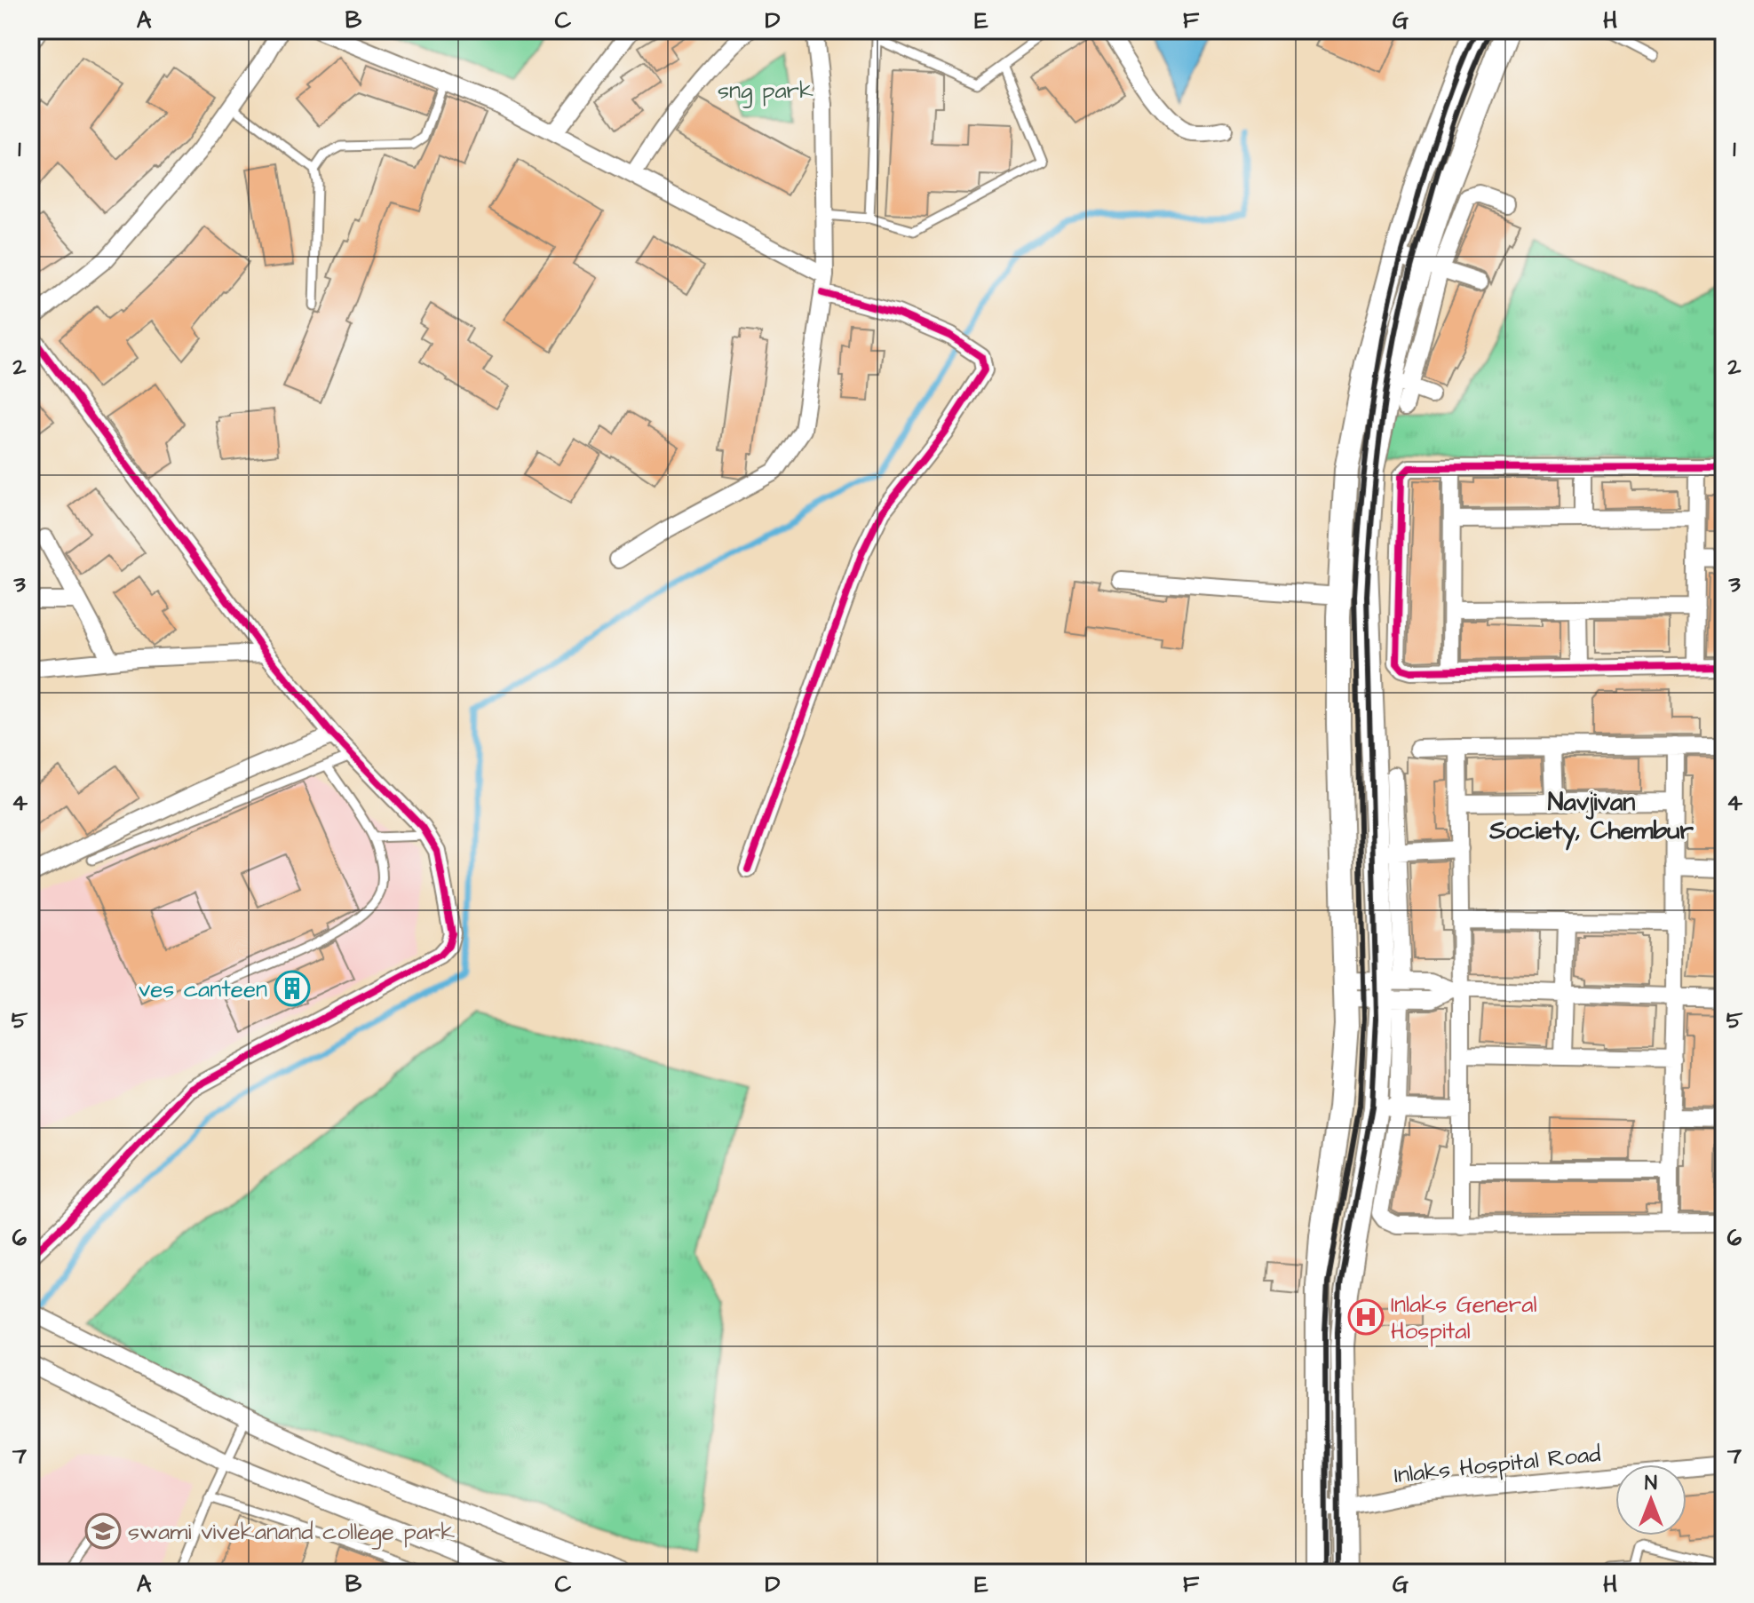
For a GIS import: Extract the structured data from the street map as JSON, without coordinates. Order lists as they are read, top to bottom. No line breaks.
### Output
{"streets":{"street":["Inlaks Hospital Road"]},"districts":["Navjivan Society, Chembur"],"parks":["sng park"],"places":{"building":["ves canteen"],"hospital":["Inlaks General Hospital"],"school or university":["swami vivekanand college park"]},"north":"top","grid":{"columns":["A","B","C","D","E","F","G","H"],"rows":["1","2","3","4","5","6","7"]}}
